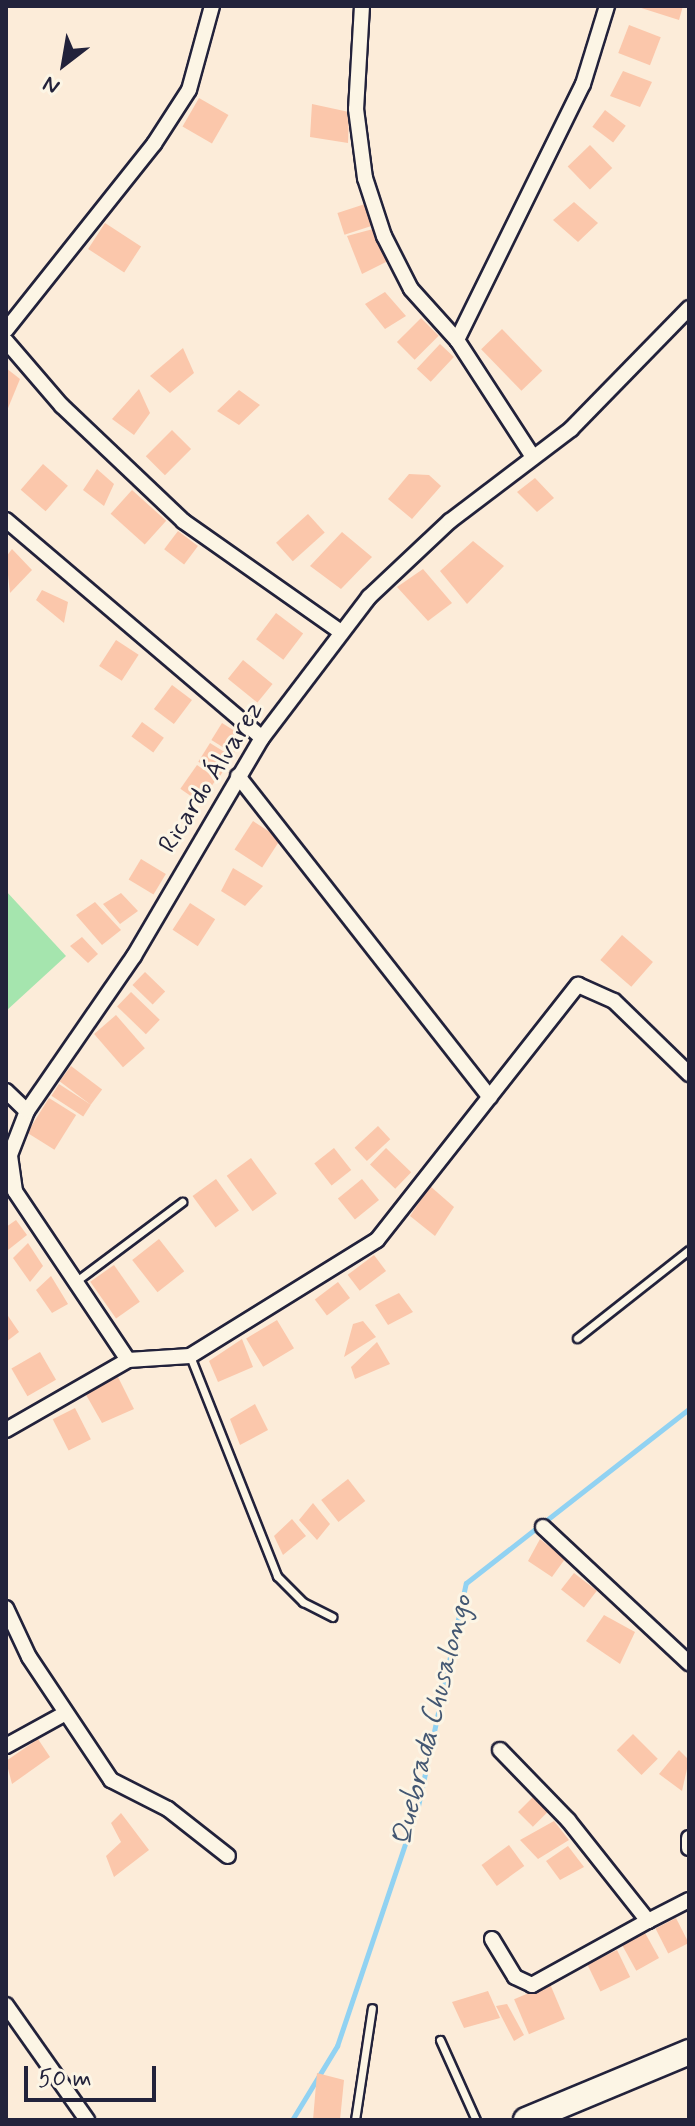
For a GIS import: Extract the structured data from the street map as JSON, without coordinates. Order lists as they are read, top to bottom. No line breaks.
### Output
{"streets":{"street":["Ricardo Álvarez"]},"water":["Quebrada Chusalongo"],"scale_bar":"50 m","north":"bottom left"}
